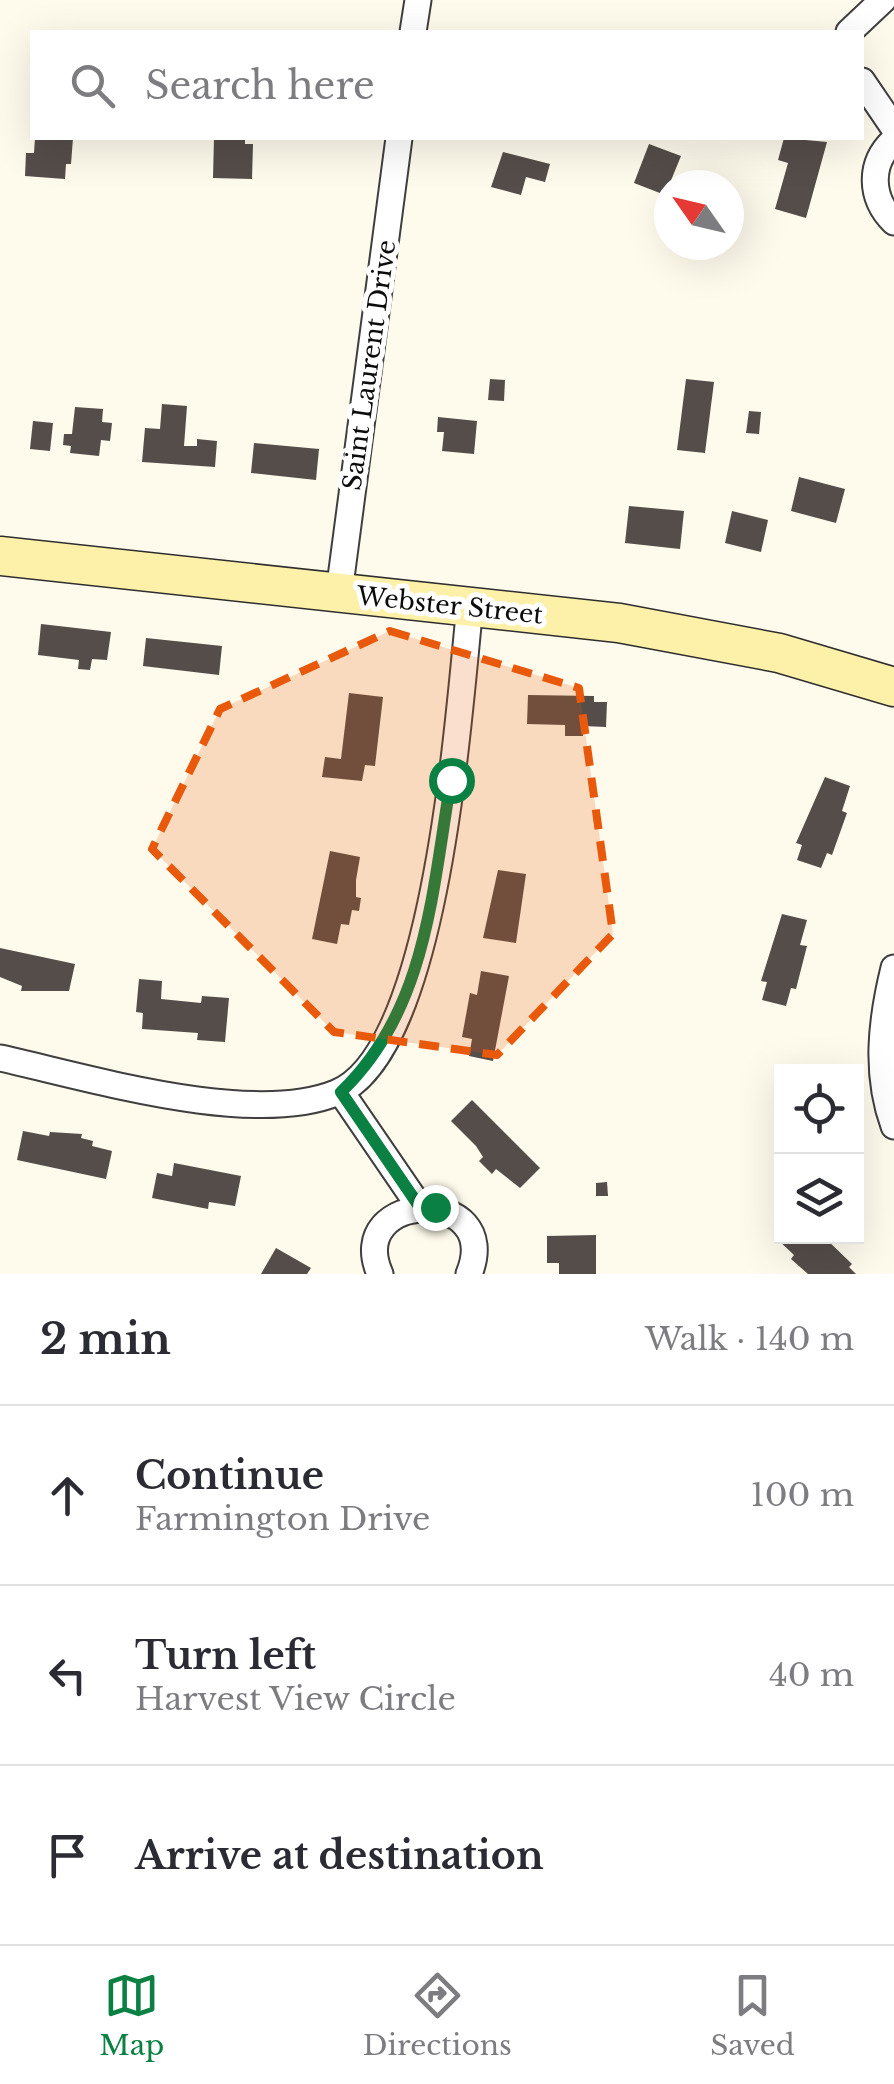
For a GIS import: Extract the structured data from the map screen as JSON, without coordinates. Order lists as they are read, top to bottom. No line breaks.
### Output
{"streets":{"main road":["Webster Street"],"street":["Saint Laurent Drive"]},"crossings":[["Saint Laurent Drive","Webster Street"]],"north":"top left","page":{"search":"Search here","heading":["2 min","Walk · 140 m"],"list":[["Continue","Farmington Drive","100 m"],["Turn left","Harvest View Circle","40 m"],"Arrive at destination"],"nav":["Map","Directions","Saved"]}}
